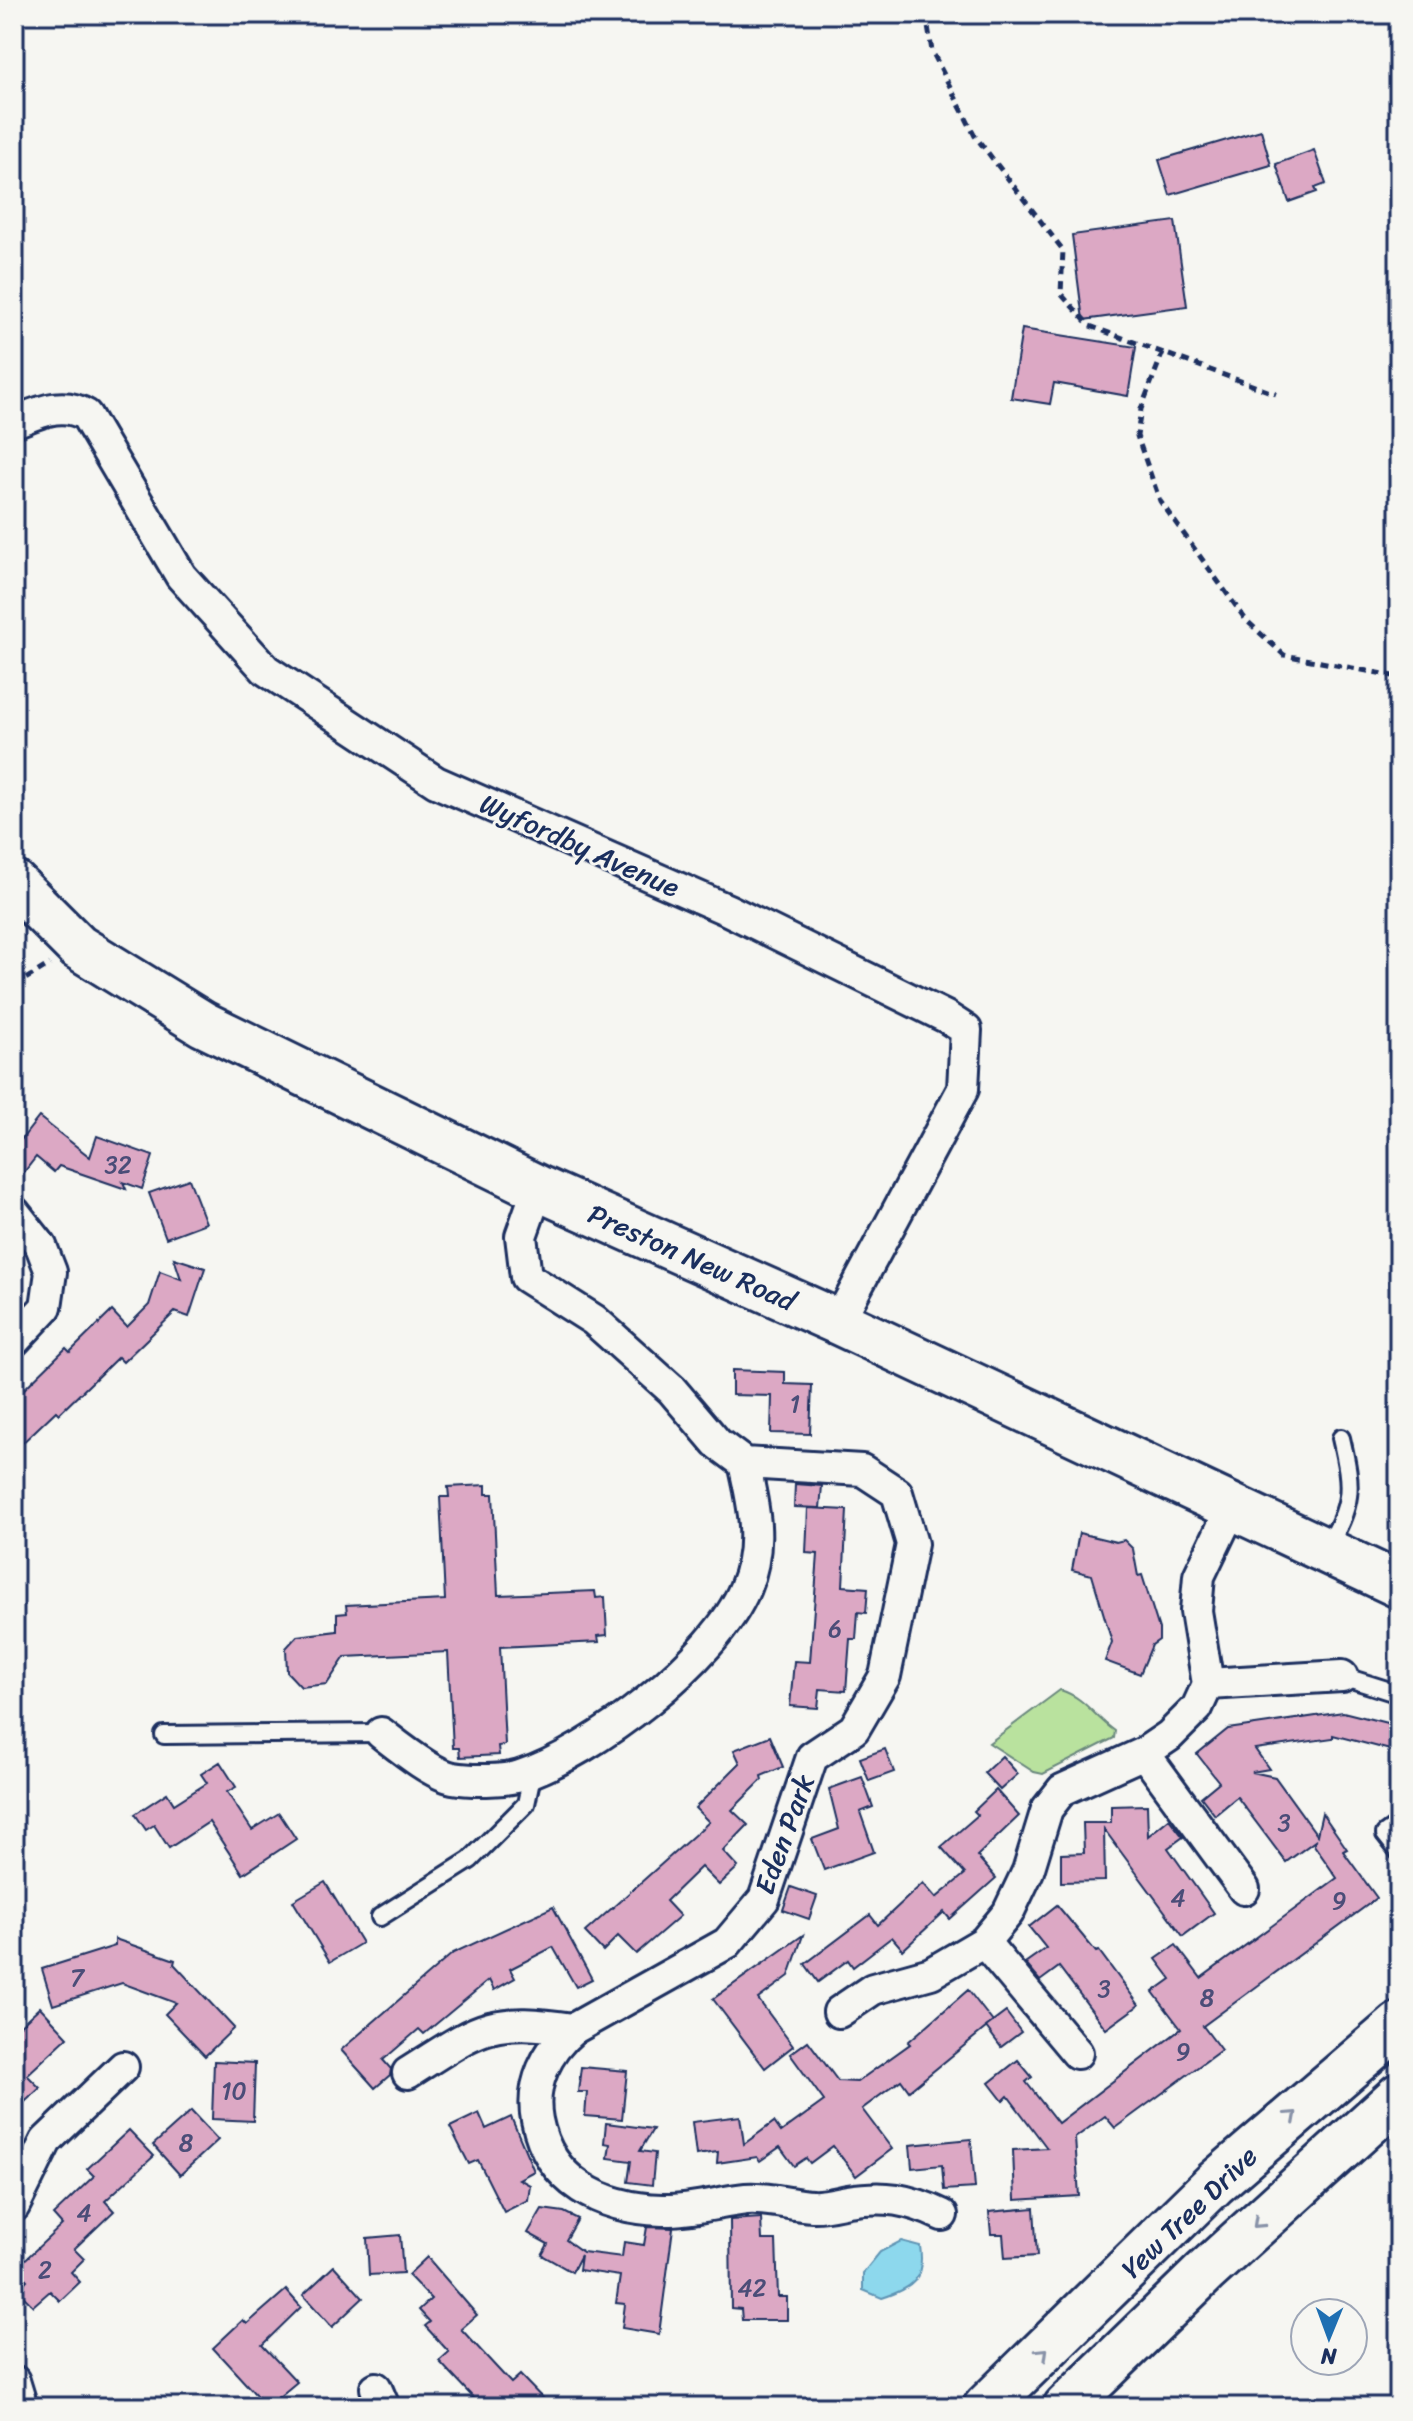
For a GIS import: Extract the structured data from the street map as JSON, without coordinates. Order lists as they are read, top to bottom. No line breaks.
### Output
{"streets":{"highway":["Preston New Road","Yew Tree Drive"],"street":["Wyfordby Avenue","Eden Park"]},"crossings":[["Wyfordby Avenue","Preston New Road"]],"house_numbers":["32","1","6","3","4","9","7","3","8","9","10","8","4","2","42"],"north":"bottom"}
